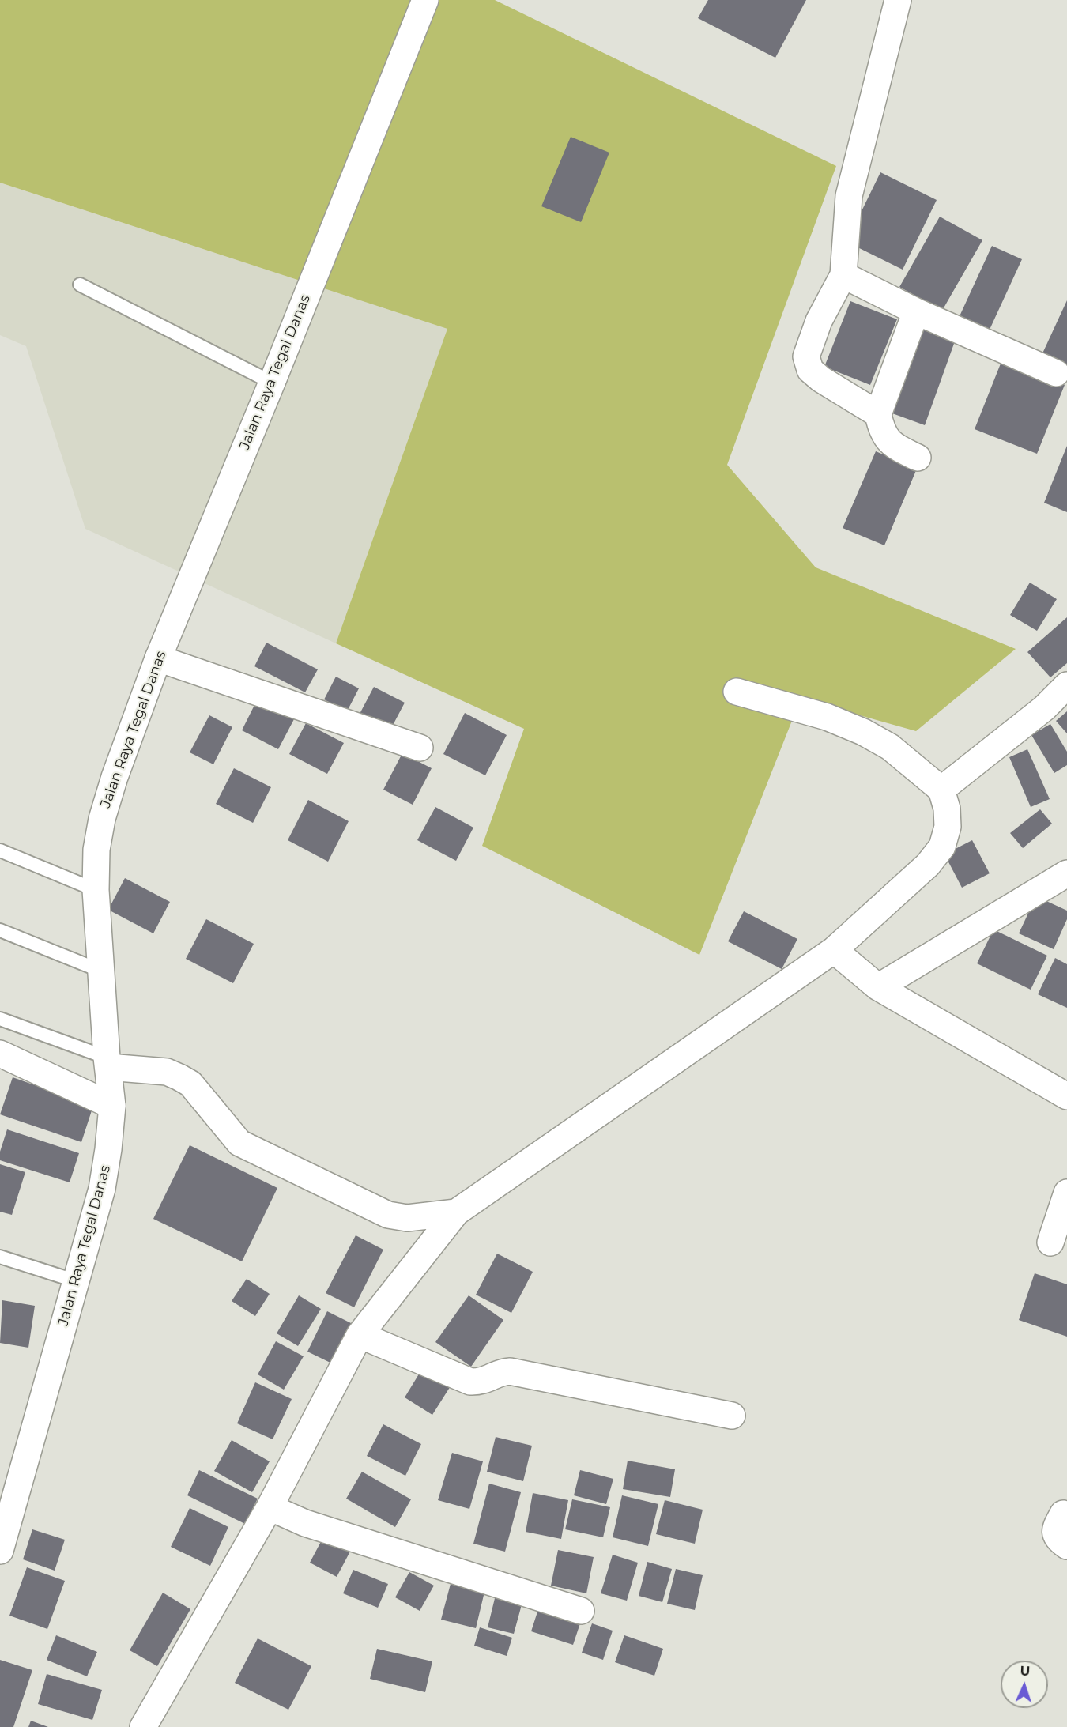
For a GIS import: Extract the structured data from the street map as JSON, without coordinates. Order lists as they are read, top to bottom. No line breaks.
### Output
{"streets":{"street":["Jalan Raya Tegal Danas"]},"north":"top"}
